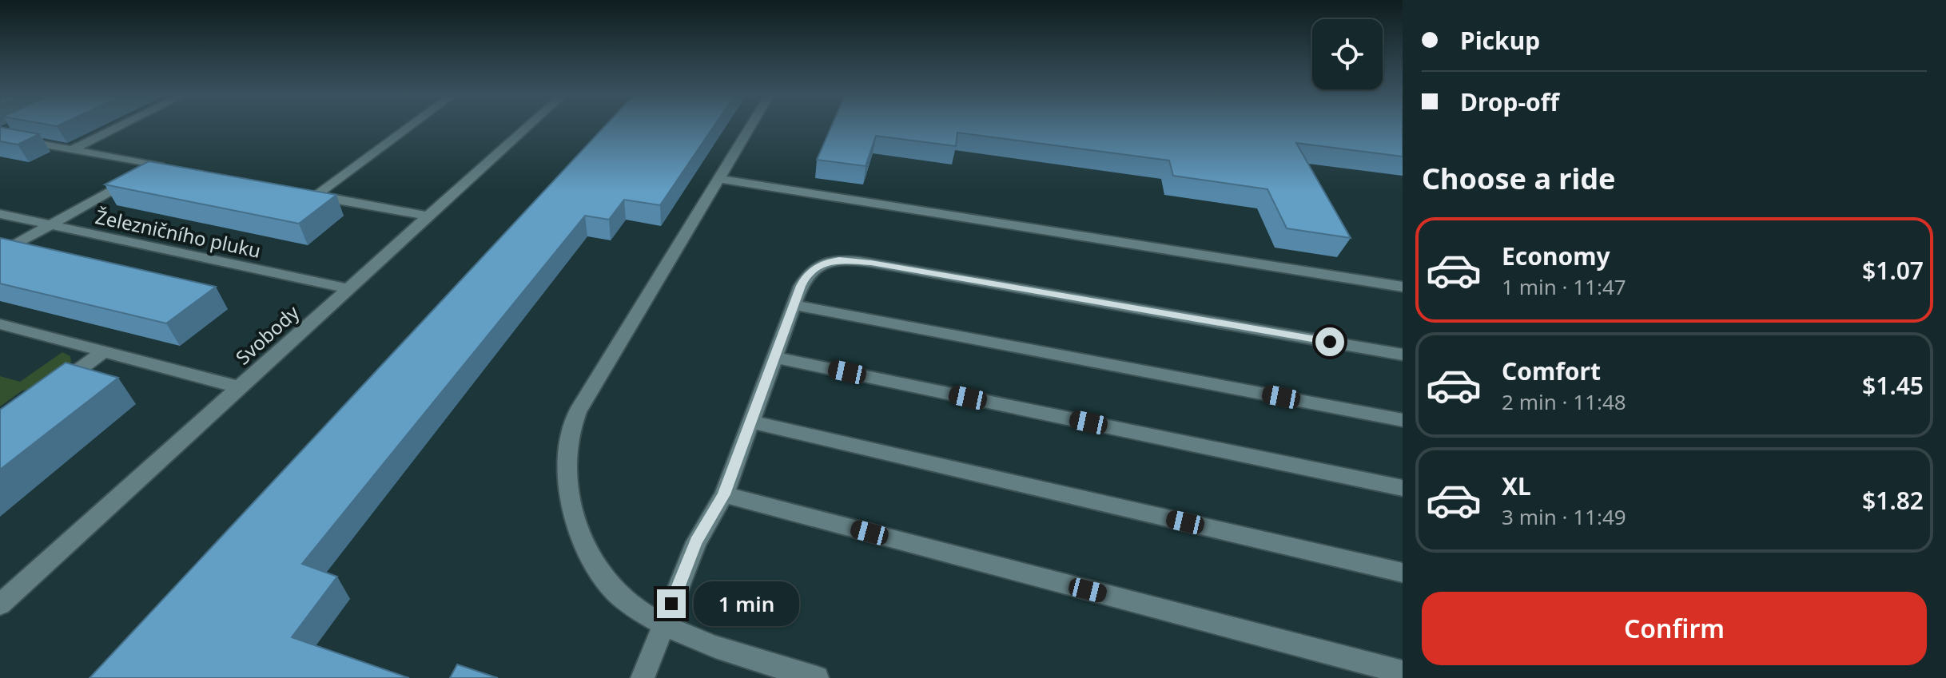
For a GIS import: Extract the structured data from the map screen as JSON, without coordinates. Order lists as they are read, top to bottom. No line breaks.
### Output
{"streets":{"street":["Železničního pluku","Svobody"]},"crossings":[["Železničního pluku","Svobody"]],"page":{"banner":["Pickup","Drop-off"],"heading":"Choose a ride","list":[{"name":"Economy","note":"1 min · 11:47","value":"$1.07"},{"name":"Comfort","note":"2 min · 11:48","value":"$1.45"},{"name":"XL","note":"3 min · 11:49","value":"$1.82"}],"buttons":"Confirm","bubble":"1 min"}}
